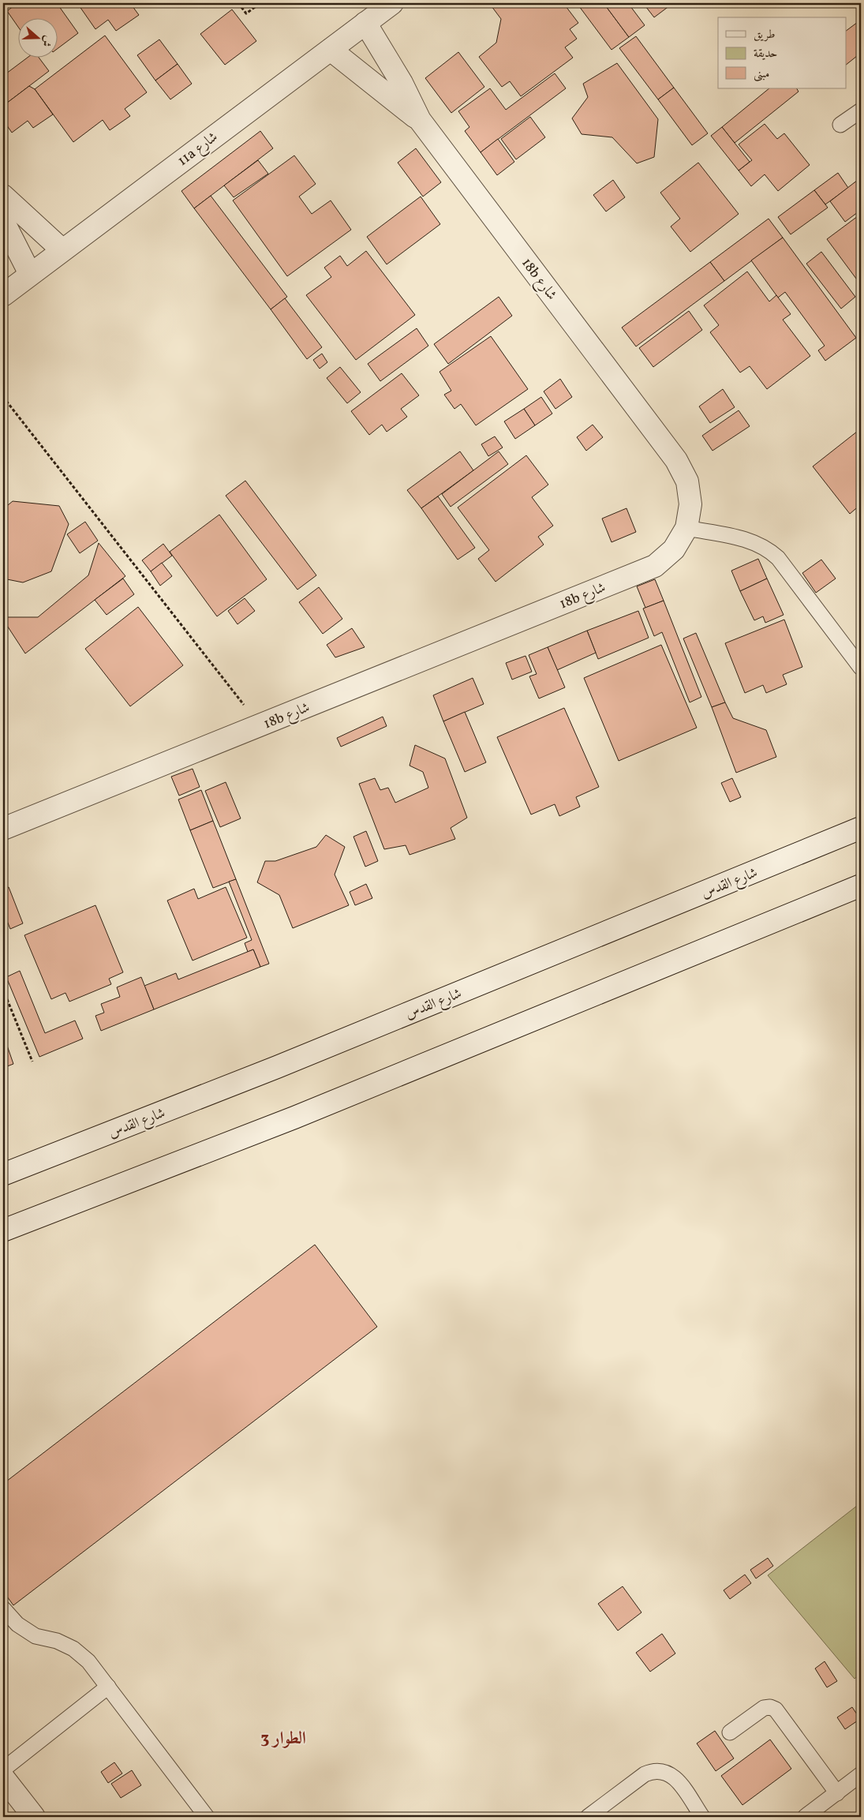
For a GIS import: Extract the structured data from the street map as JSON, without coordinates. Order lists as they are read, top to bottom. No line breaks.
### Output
{"streets":{"street":["11a شارع","18b شارع","شارع القدس"]},"crossings":[["11a شارع","18b شارع"]],"districts":["الطوار 3"],"legend":["طريق","حديقة","مبنى"],"north":"right"}
